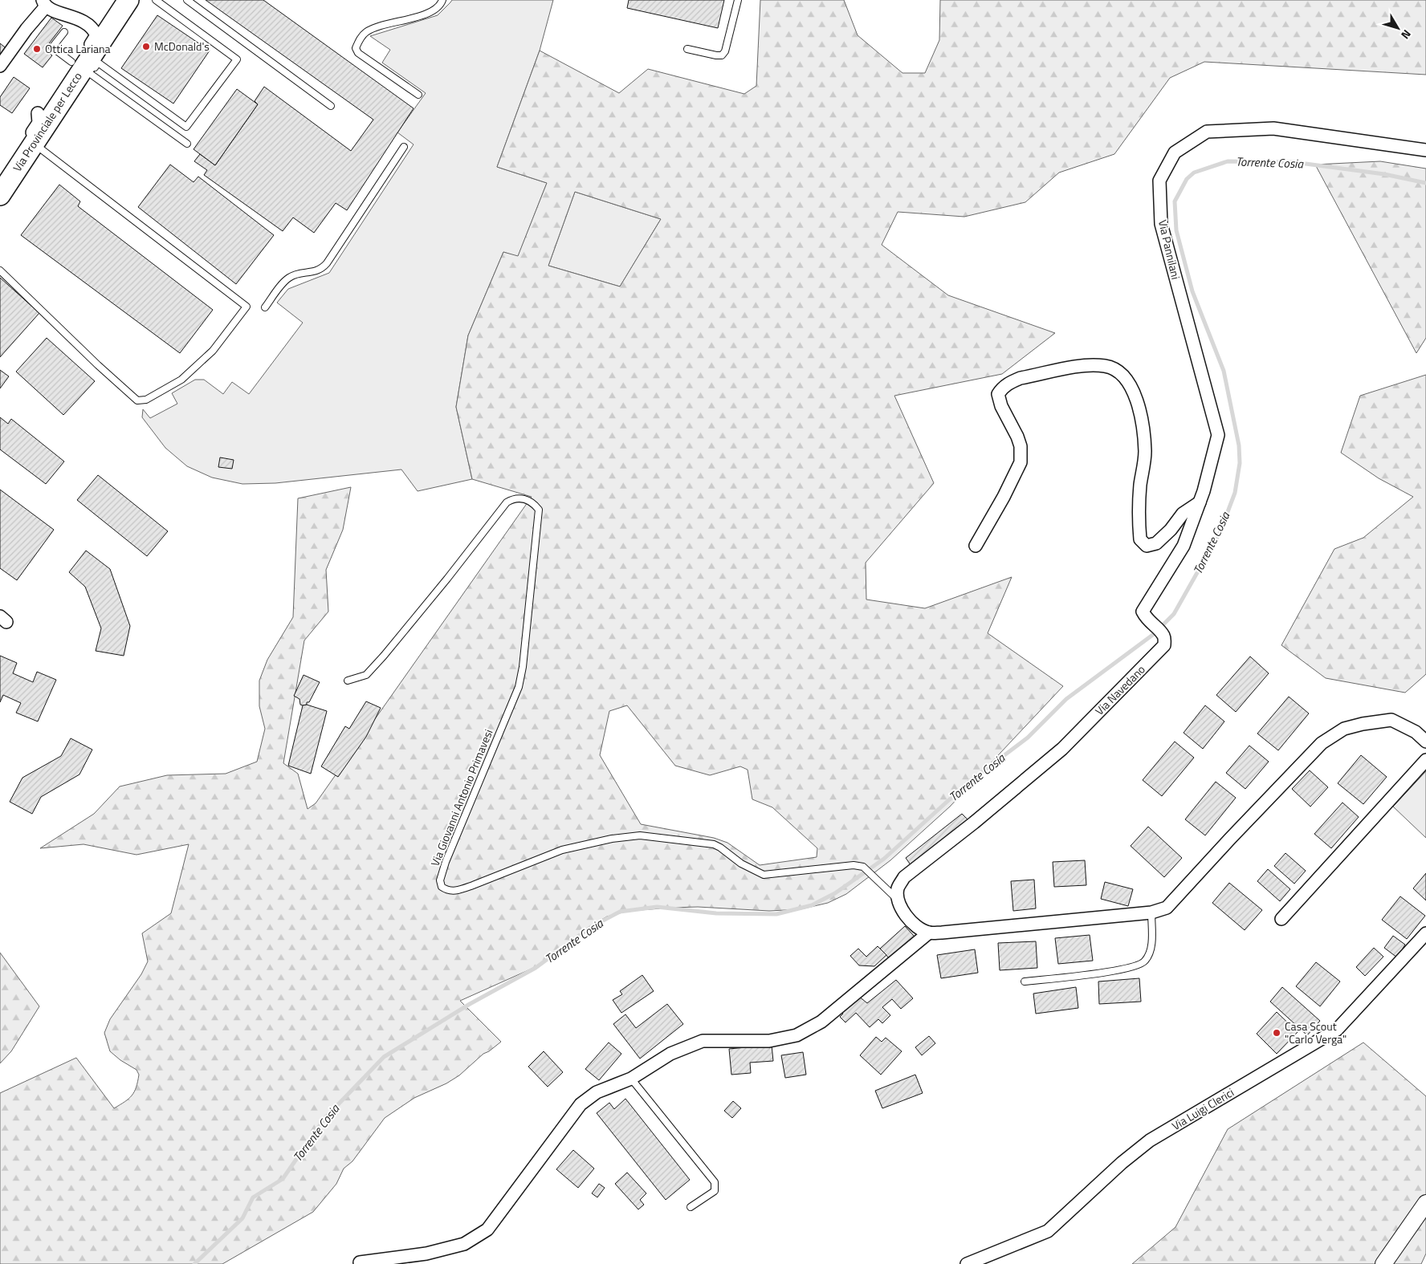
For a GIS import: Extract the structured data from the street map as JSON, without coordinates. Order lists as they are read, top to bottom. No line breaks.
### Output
{"streets":{"main road":["Via Provinciale per Lecco"],"street":["Via Pannilani","Via Navedano","Via Luigi Clerici"],"lane":["Via Giovanni Antonio Primavesi"]},"crossings":[["Via Pannilani","Via Navedano"],["Via Navedano","Via Giovanni Antonio Primavesi"]],"water":["Torrente Cosia"],"places":["McDonald's","Ottica Lariana","Casa Scout \"Carlo Verga\""],"north":"bottom right"}
